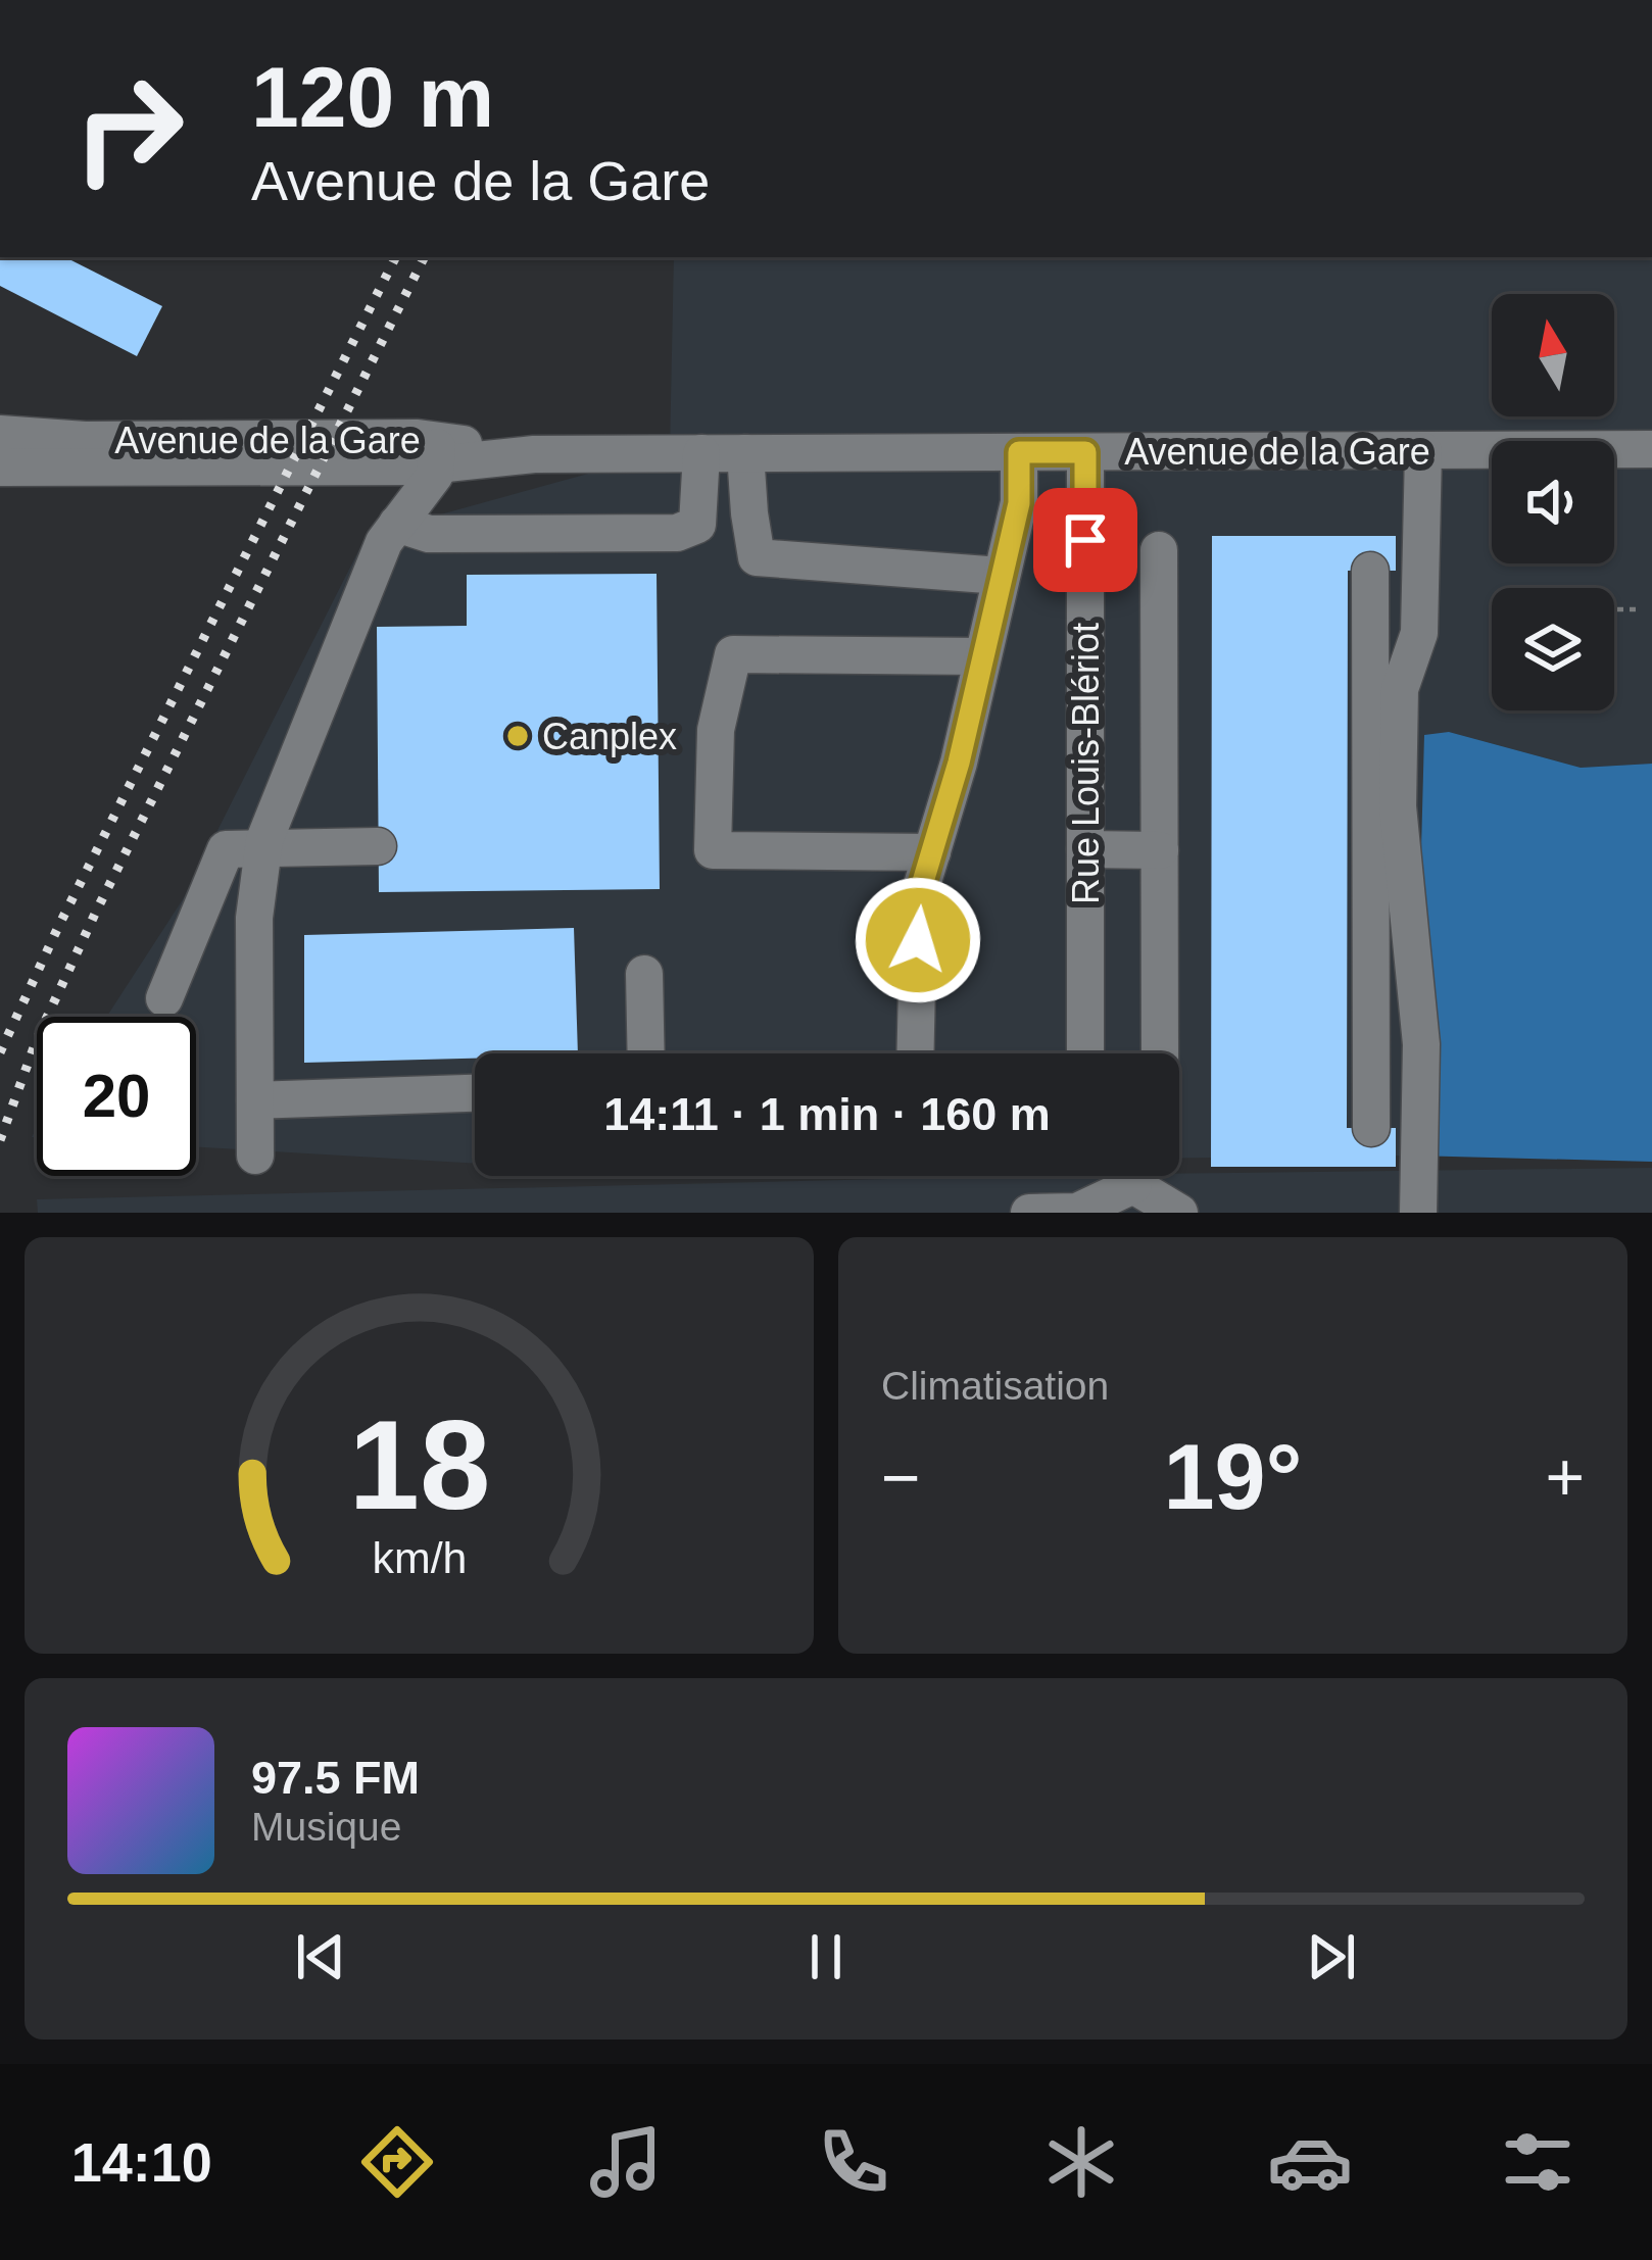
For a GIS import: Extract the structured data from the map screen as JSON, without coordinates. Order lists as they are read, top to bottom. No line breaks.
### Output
{"streets":{"street":["Avenue de la Gare","Rue Louis-Blériot"]},"crossings":[["Avenue de la Gare","Rue Louis-Blériot"]],"places":["Canplex"],"north":"top","page":{"turn":["120 m","Avenue de la Gare"],"limit":"20","trip":"14:11 · 1 min · 160 m","tile":"Climatisation","heat":["−","19°","+"],"song":["97.5 FM","Musique"],"tabs":"14:10","gauge":["18","km/h"]}}
